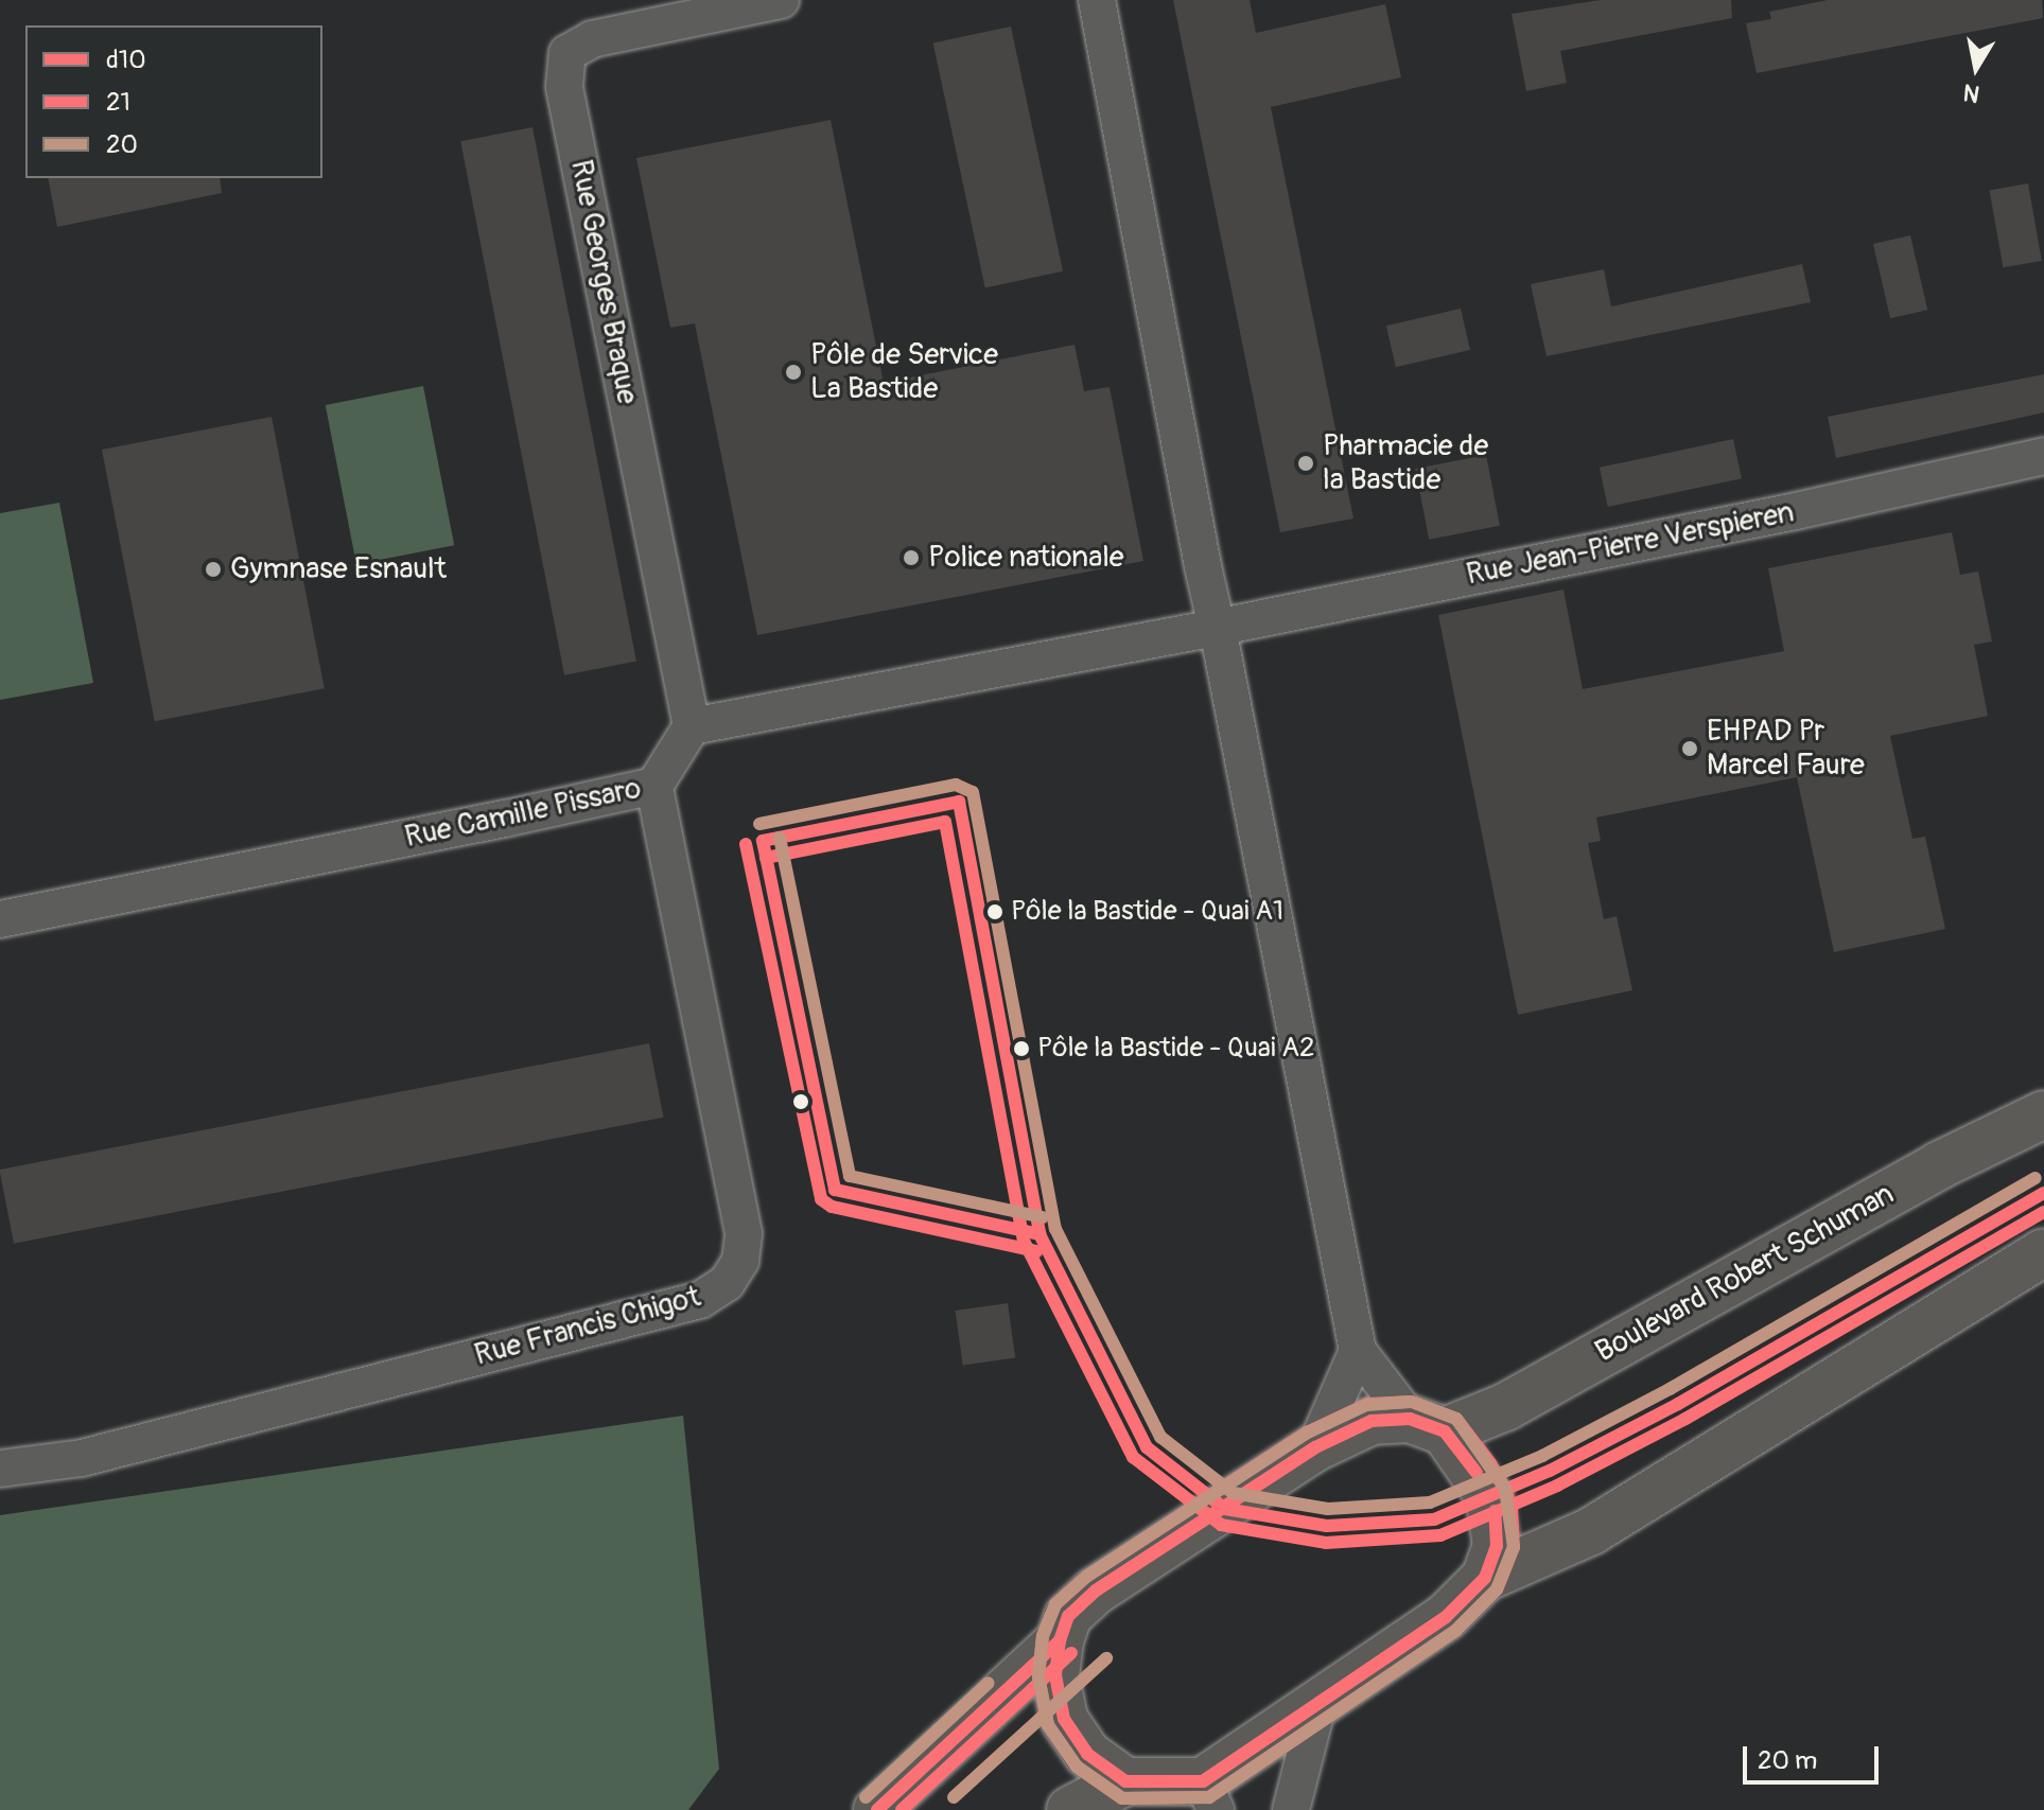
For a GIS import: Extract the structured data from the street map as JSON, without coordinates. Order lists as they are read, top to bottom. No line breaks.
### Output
{"streets":{"main road":["Boulevard Robert Schuman"],"street":["Rue Georges Braque","Rue Jean-Pierre Verspieren","Rue Camille Pissaro","Rue Francis Chigot"]},"crossings":[["Rue Georges Braque","Rue Camille Pissaro"],["Rue Camille Pissaro","Rue Francis Chigot"]],"places":["Pôle de Service La Bastide","Pharmacie de la Bastide","Police nationale","Gymnase Esnault","EHPAD Pr Marcel Faure","Pôle la Bastide - Quai A1","Pôle la Bastide - Quai A2"],"lines":["transit line 20","transit line d10","transit line 21"],"legend":["d10","21","20"],"scale_bar":"20 m","north":"bottom"}
